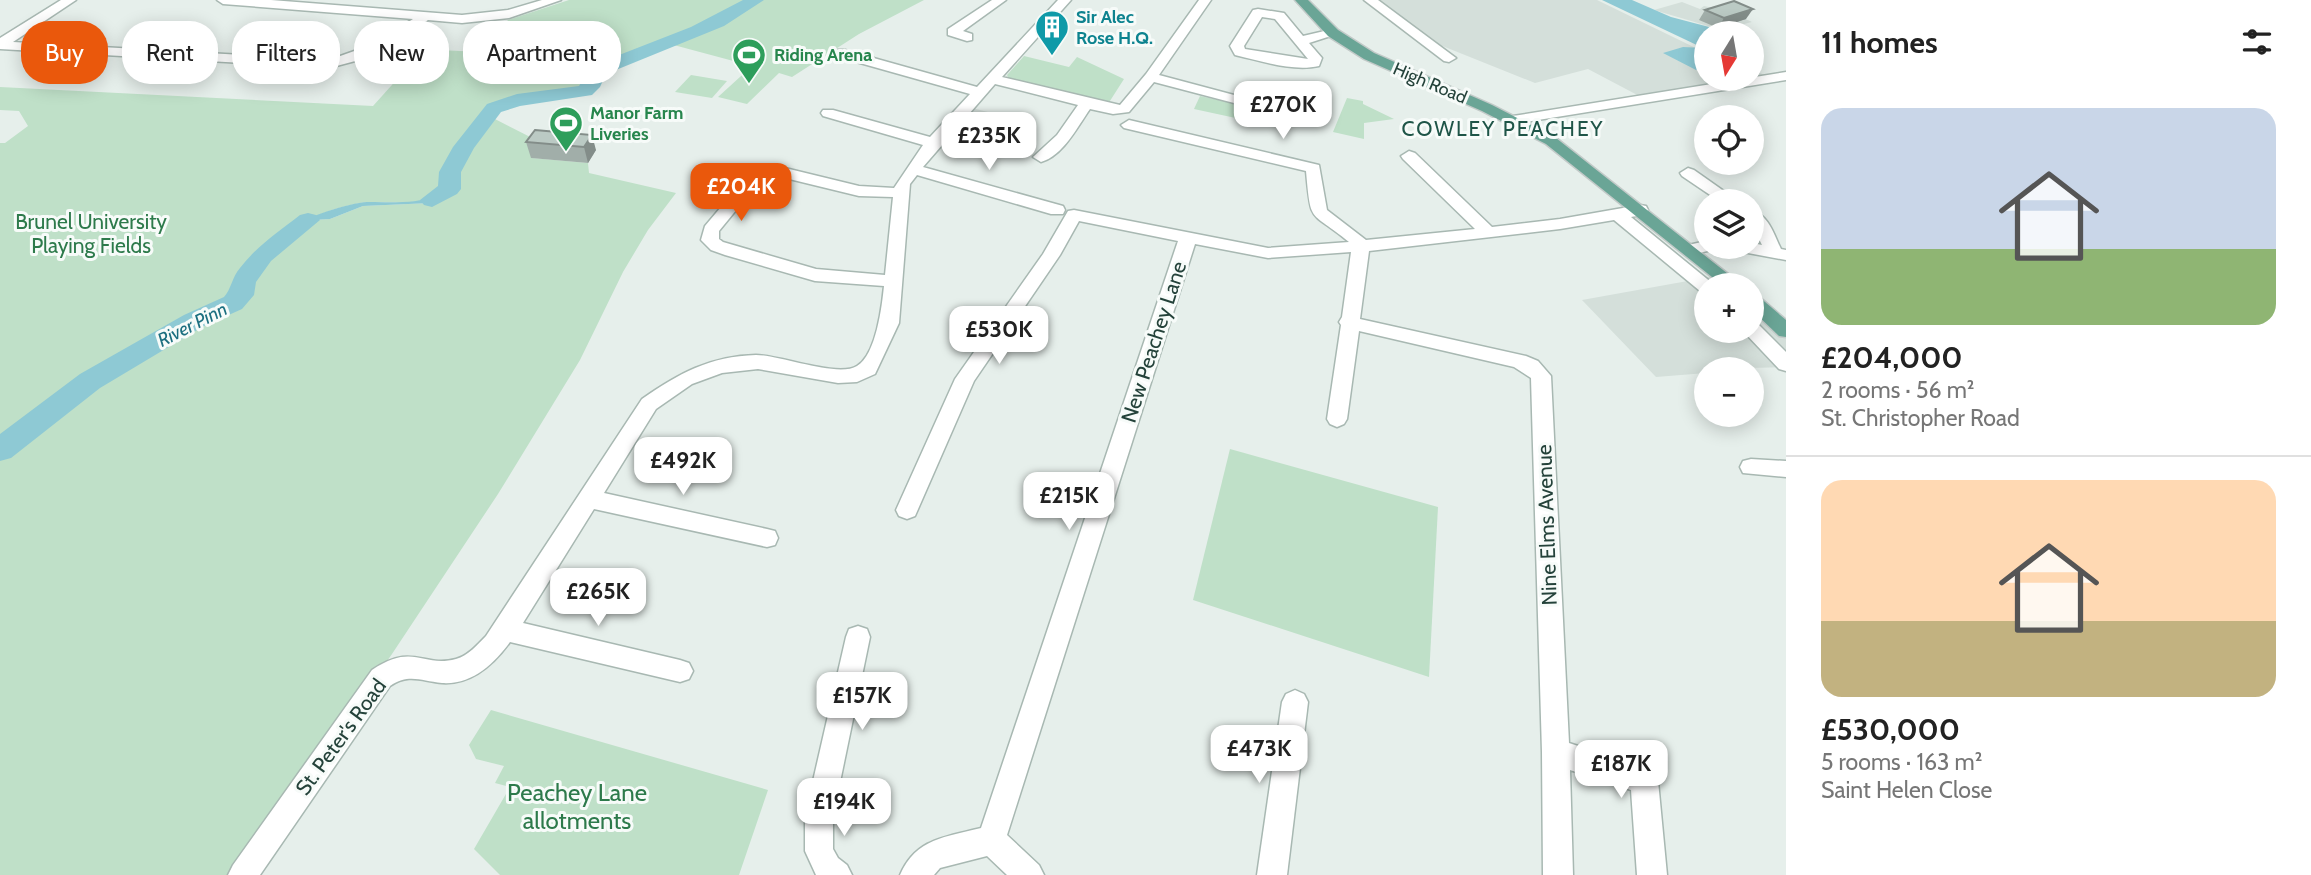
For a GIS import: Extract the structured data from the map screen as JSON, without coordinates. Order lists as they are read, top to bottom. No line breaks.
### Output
{"streets":{"main road":["High Road"],"street":["New Peachey Lane","Nine Elms Avenue","St. Peter's Road"]},"crossings":[["High Road","New Peachey Lane"]],"districts":["COWLEY PEACHEY"],"water":["River Pinn"],"parks":["Brunel University Playing Fields","Peachey Lane allotments"],"places":{"building":["Sir Alec Rose H.Q."],"sports":["Riding Arena","Manor Farm Liveries"]},"north":"bottom","page":{"heading":"11 homes","map_buttons":["+","−"],"chip":["Buy","Rent","Filters","New","Apartment"],"price":["£270K","£235K","£204K","£530K","£492K","£215K","£265K","£157K","£473K","£187K","£194K"],"list":[{"name":"£204,000","note":"2 rooms · 56 m² · St. Christopher Road"},{"name":"£530,000","note":"5 rooms · 163 m² · Saint Helen Close"}]}}
